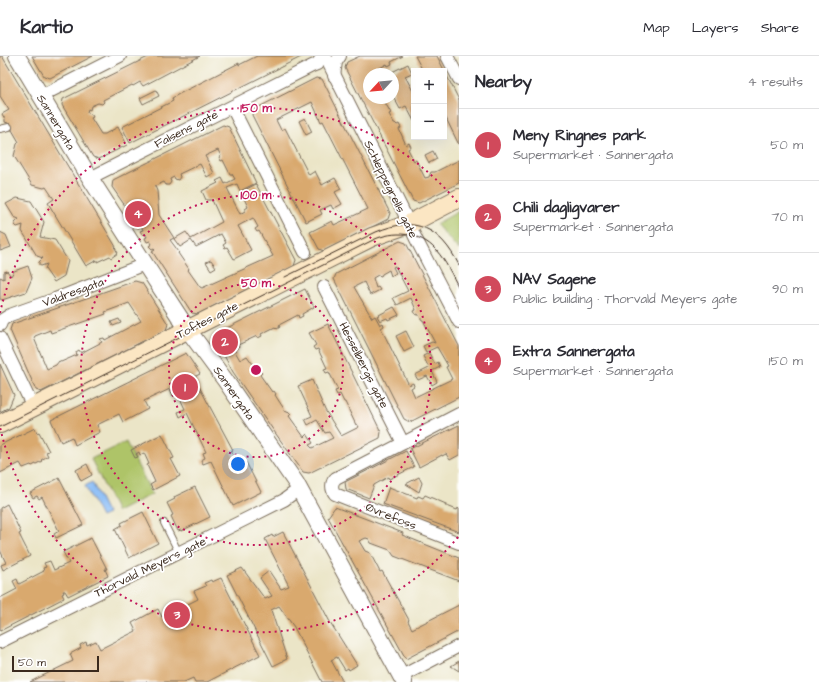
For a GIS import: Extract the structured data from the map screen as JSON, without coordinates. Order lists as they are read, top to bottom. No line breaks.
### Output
{"streets":{"main road":["Toftes gate"],"street":["Sannergata","Falsens gate","Schleppegrells gate","Valdresgata","Hesselbergs gate","Øvrefoss","Thorvald Meyers gate"]},"crossings":[["Sannergata","Falsens gate"],["Sannergata","Valdresgata"],["Sannergata","Toftes gate"],["Sannergata","Thorvald Meyers gate"],["Falsens gate","Schleppegrells gate"],["Schleppegrells gate","Toftes gate"],["Hesselbergs gate","Øvrefoss"]],"scale_bar":"50 m","north":"bottom left","page":{"header":"Kartio","nav":["Map","Layers","Share"],"heading":["Nearby","4 results"],"map_buttons":["+","−"],"list":[{"mark":"1","name":"Meny Ringnes park","note":"Supermarket · Sannergata","value":"50 m"},{"mark":"2","name":"Chili dagligvarer","note":"Supermarket · Sannergata","value":"70 m"},{"mark":"3","name":"NAV Sagene","note":"Public building · Thorvald Meyers gate","value":"90 m"},{"mark":"4","name":"Extra Sannergata","note":"Supermarket · Sannergata","value":"150 m"}],"pins":["4","2","1","3"],"scale":"50 m"},"rings":["150 m","100 m","50 m"]}
